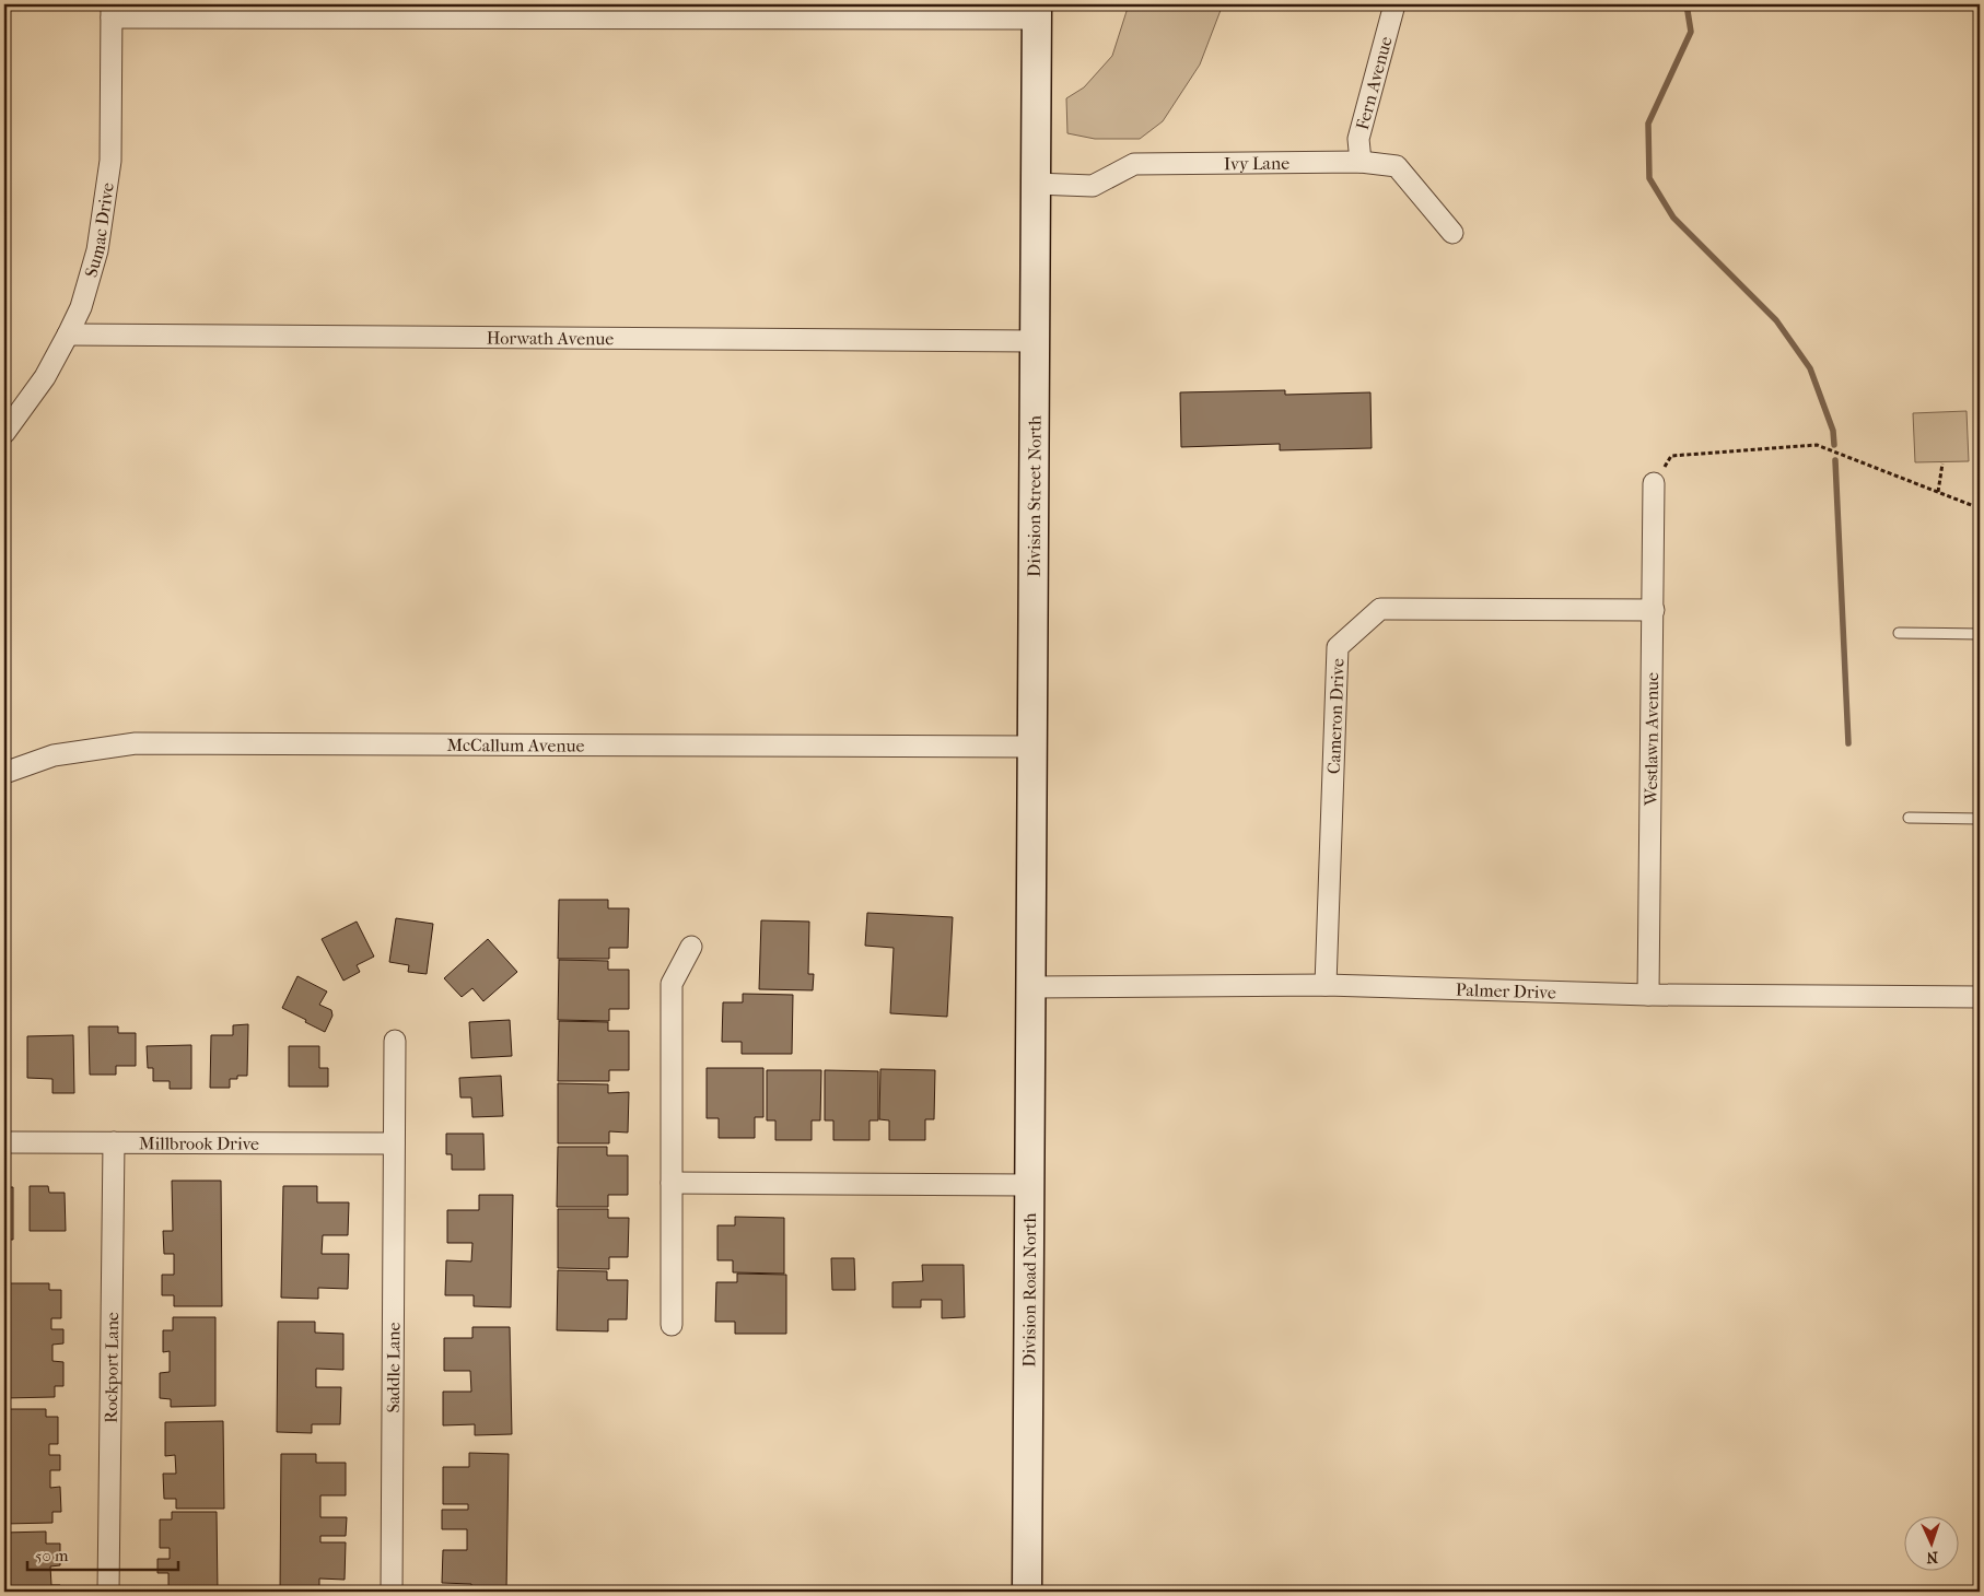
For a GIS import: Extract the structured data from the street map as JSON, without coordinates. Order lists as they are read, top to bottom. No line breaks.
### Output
{"streets":{"main road":["Division Street North","Division Road North"],"street":["Fern Avenue","Ivy Lane","Sumac Drive","Horwath Avenue","Cameron Drive","Westlawn Avenue","McCallum Avenue","Palmer Drive","Millbrook Drive","Rockport Lane","Saddle Lane"]},"crossings":[["Fern Avenue","Ivy Lane"],["Ivy Lane","Division Street North"],["Sumac Drive","Horwath Avenue"],["Horwath Avenue","Division Street North"],["Division Street North","McCallum Avenue"],["Division Street North","Palmer Drive"],["Division Street North","Division Road North"],["Cameron Drive","Westlawn Avenue"],["Cameron Drive","Palmer Drive"],["Westlawn Avenue","Palmer Drive"],["Palmer Drive","Division Road North"],["Millbrook Drive","Rockport Lane"],["Millbrook Drive","Saddle Lane"]],"scale_bar":"50 m","north":"bottom"}
